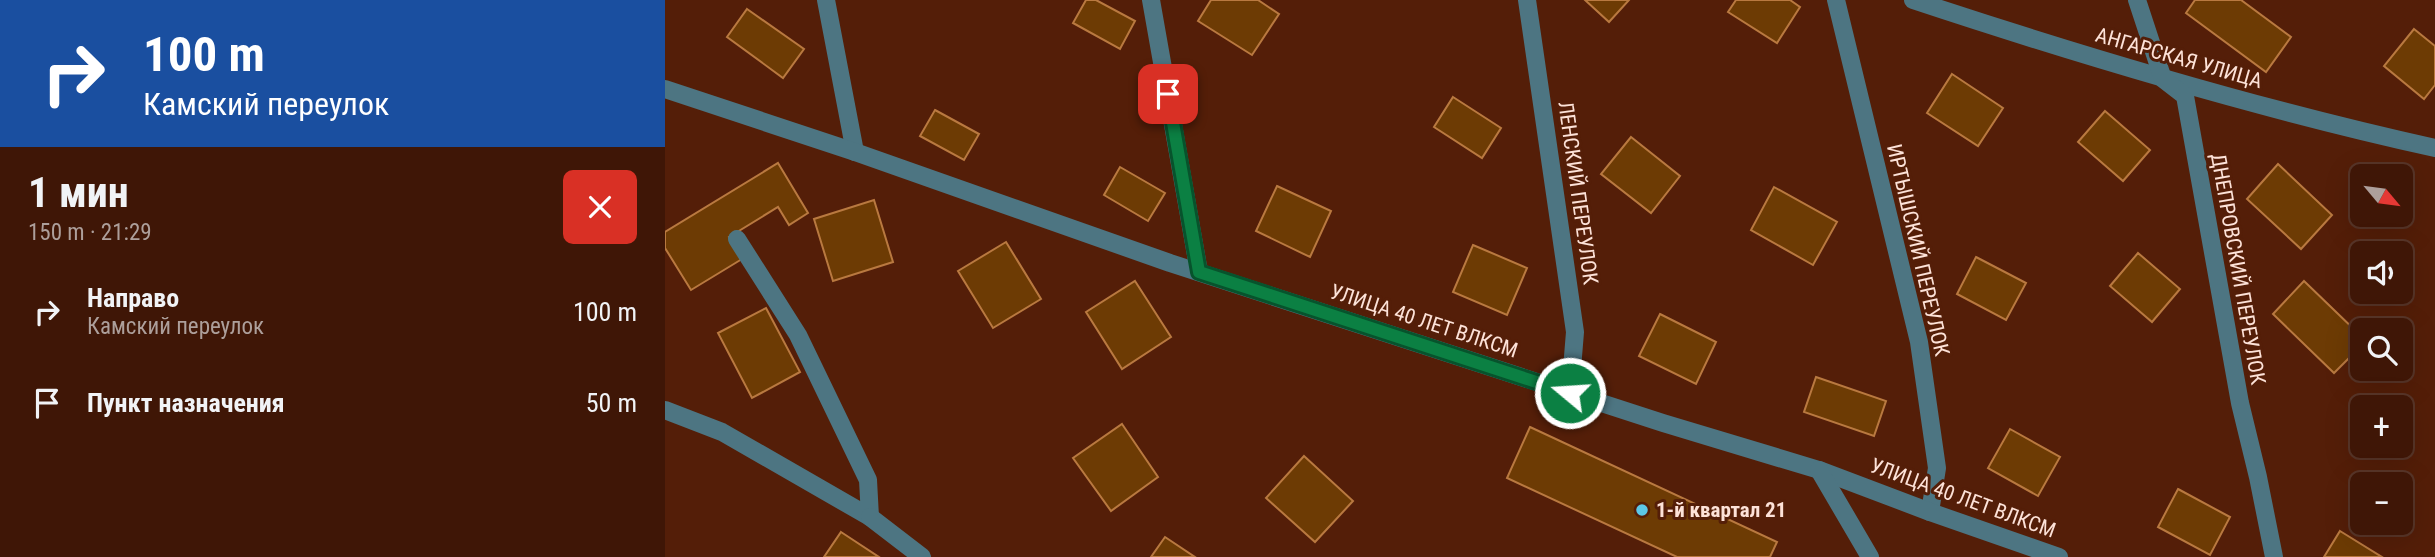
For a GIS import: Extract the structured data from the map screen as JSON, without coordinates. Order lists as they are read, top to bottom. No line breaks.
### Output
{"streets":{"street":["АНГАРСКАЯ УЛИЦА","ЛЕНСКИЙ ПЕРЕУЛОК","ИРТЫШСКИЙ ПЕРЕУЛОК","ДНЕПРОВСКИЙ ПЕРЕУЛОК","УЛИЦА 40 ЛЕТ ВЛКСМ"]},"crossings":[["АНГАРСКАЯ УЛИЦА","ДНЕПРОВСКИЙ ПЕРЕУЛОК"],["ЛЕНСКИЙ ПЕРЕУЛОК","УЛИЦА 40 ЛЕТ ВЛКСМ"],["ИРТЫШСКИЙ ПЕРЕУЛОК","УЛИЦА 40 ЛЕТ ВЛКСМ"]],"places":["1-й квартал 21"],"north":"bottom right","page":{"turn":["100 m","Камский переулок"],"heading":["1 мин","150 m · 21:29"],"map_buttons":["+","−"],"list":[{"name":"Направо","note":"Камский переулок","value":"100 m"},{"name":"Пункт назначения","value":"50 m"}]}}
